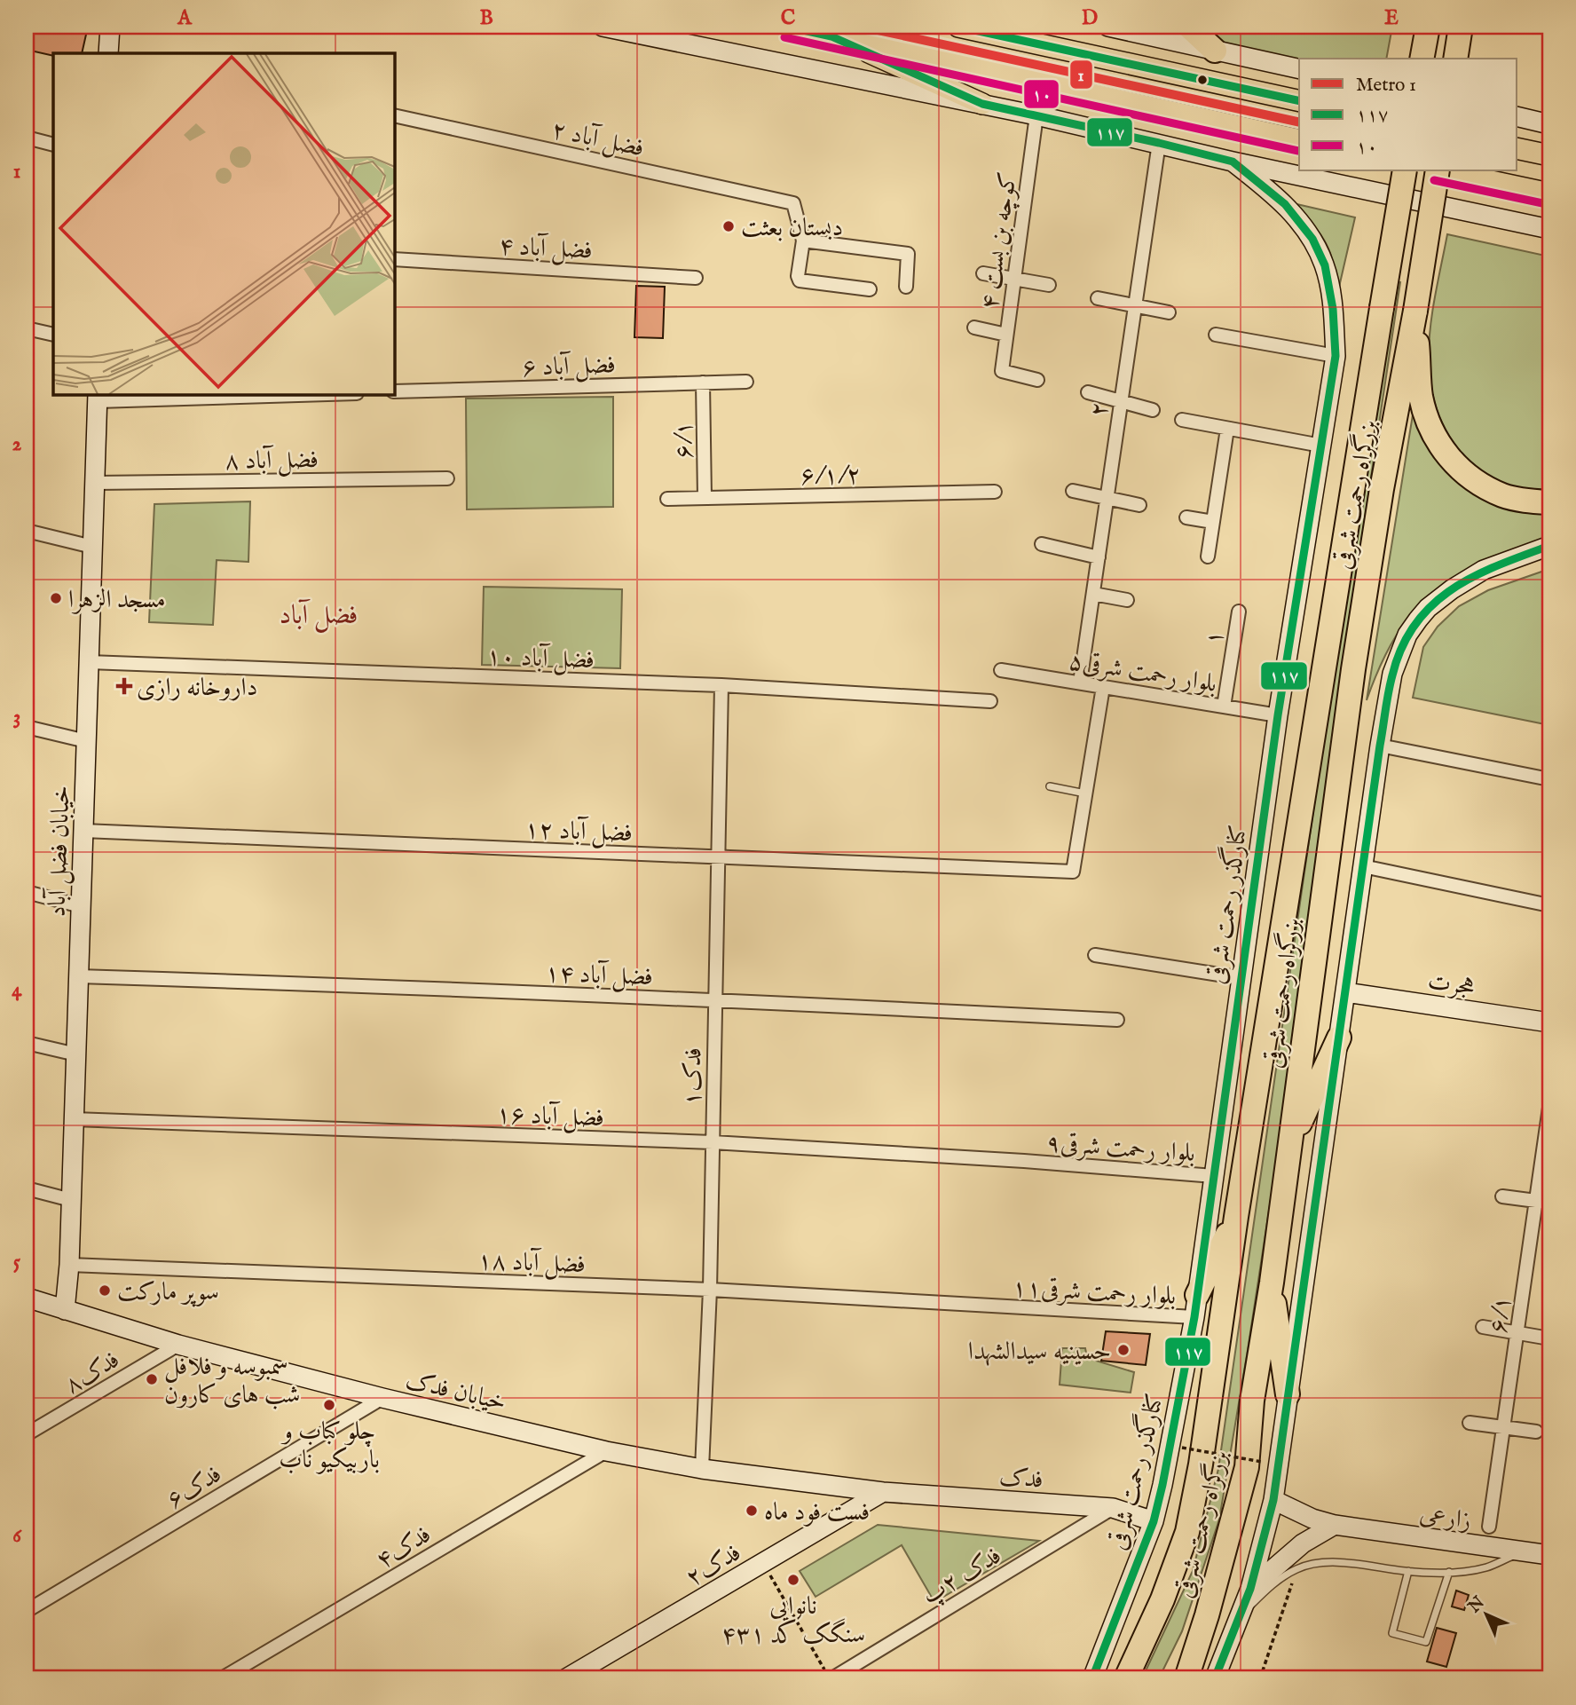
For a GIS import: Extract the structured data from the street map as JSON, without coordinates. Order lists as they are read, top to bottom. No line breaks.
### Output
{"streets":{"highway":["بزرگراه رحمت شرقی"],"main road":["خیابان فضل آباد","کنارگذر رحمت شرقی","هجرت","خیابان فدک","فدک","زارعی","فدک۲"],"street":["فضل آباد ۲","کوچه بن بست ۴","فضل آباد ۴","فضل آباد ۶","۲","۶/۱","فضل آباد ۸","۶/۱/۲","۱","فضل آباد ۱۰","۵بلوار رحمت شرقی","فضل آباد ۱۲","فضل آباد ۱۴","فدک۱","فضل آباد ۱۶","بلوار رحمت شرقی۹","فضل آباد ۱۸","بلوار رحمت شرقی۱۱","فدک۸","فدک۶","فدک۴","فدک ۲پ"]},"crossings":[["فضل آباد ۶","۶/۱"],["۲","۵بلوار رحمت شرقی"],["۶/۱","۶/۱/۲"],["فضل آباد ۸","خیابان فضل آباد"],["۱","۵بلوار رحمت شرقی"],["فضل آباد ۱۰","خیابان فضل آباد"],["فضل آباد ۱۰","فدک۱"],["۵بلوار رحمت شرقی","کنارگذر رحمت شرقی"],["فضل آباد ۱۲","خیابان فضل آباد"],["فضل آباد ۱۲","فدک۱"],["خیابان فضل آباد","فضل آباد ۱۴"],["خیابان فضل آباد","فضل آباد ۱۶"],["خیابان فضل آباد","فضل آباد ۱۸"],["خیابان فضل آباد","خیابان فدک"],["کنارگذر رحمت شرقی","بلوار رحمت شرقی۹"],["کنارگذر رحمت شرقی","بلوار رحمت شرقی۱۱"],["کنارگذر رحمت شرقی","فدک"],["فضل آباد ۱۴","فدک۱"],["فدک۱","فضل آباد ۱۶"],["فدک۱","فضل آباد ۱۸"],["فدک۱","خیابان فدک"],["فضل آباد ۱۶","بلوار رحمت شرقی۹"],["فضل آباد ۱۸","بلوار رحمت شرقی۱۱"],["فدک۸","خیابان فدک"],["خیابان فدک","فدک"],["خیابان فدک","فدک۶"],["خیابان فدک","فدک۴"],["خیابان فدک","فدک۲"],["فدک","فدک۲"],["فدک","فدک ۲پ"]],"districts":["فضل آباد"],"places":{"other":["دبستان بعثت","مسجد الزهرا","سوپر مارکت","حسینیه سیدالشهدا","سمبوسه و فلافل شب های کارون","چلو کباب و باربیکیو ناب","فست فود ماه","نانوایی سنگک کد ۴۳۱"],"health":["داروخانه رازی"]},"lines":["metro line 1","transit line ۱۱۷","transit line ۱۰"],"legend":["Metro 1","۱۱۷","۱۰"],"north":"top left","grid":{"columns":["A","B","C","D","E"],"rows":["1","2","3","4","5","6"]}}
